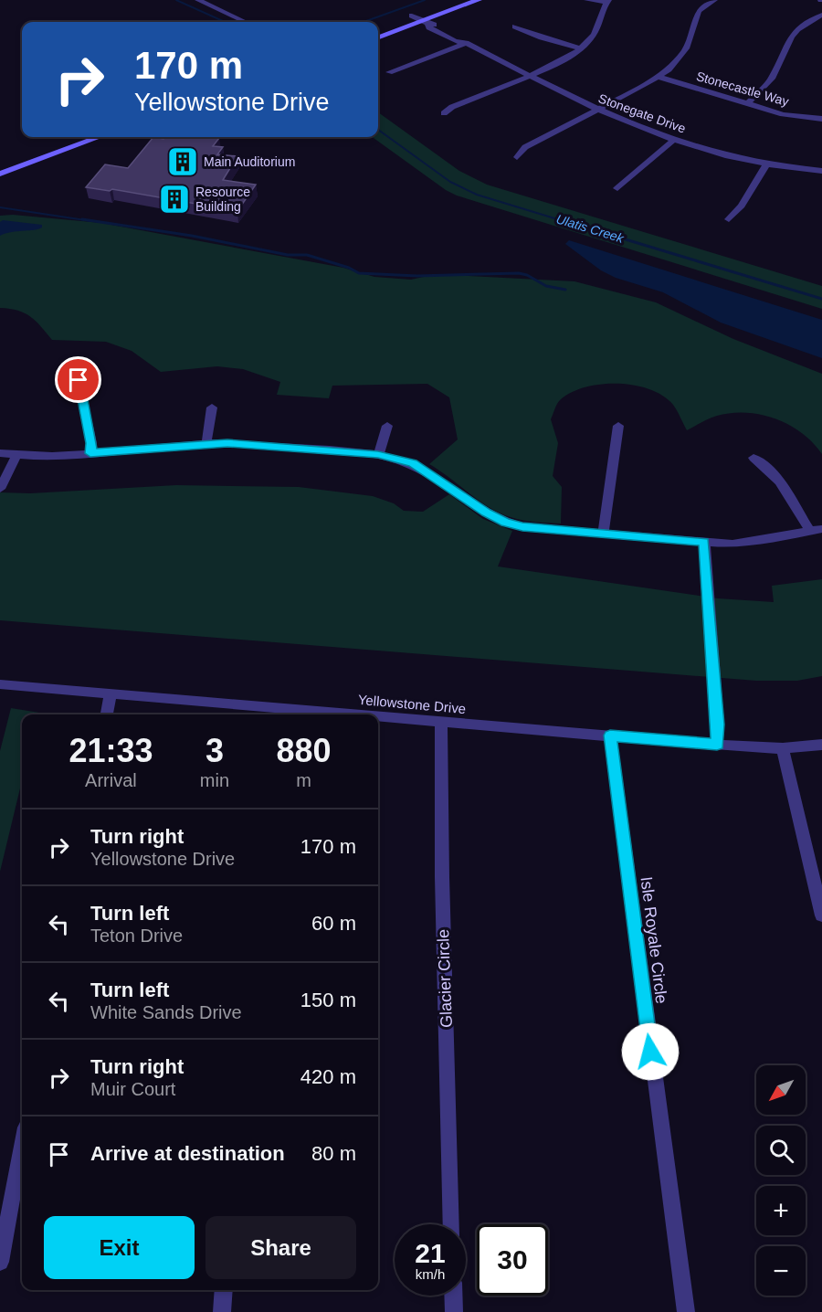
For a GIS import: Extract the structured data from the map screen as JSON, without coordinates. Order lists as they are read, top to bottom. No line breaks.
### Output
{"streets":{"street":["Stonecastle Way","Stonegate Drive","Yellowstone Drive","Isle Royale Circle","Glacier Circle"]},"crossings":[["Yellowstone Drive","Isle Royale Circle"],["Yellowstone Drive","Glacier Circle"]],"water":["Ulatis Creek"],"places":{"building":["Main Auditorium","Resource Building"]},"north":"bottom left","page":{"turn":["170 m","Yellowstone Drive"],"eta":["21:33","Arrival","3","min","880","m"],"list":[{"name":"Turn right","note":"Yellowstone Drive","value":"170 m"},{"name":"Turn left","note":"Teton Drive","value":"60 m"},{"name":"Turn left","note":"White Sands Drive","value":"150 m"},{"name":"Turn right","note":"Muir Court","value":"420 m"},{"name":"Arrive at destination","value":"80 m"}],"map_buttons":["+","−"],"buttons":["Exit","Share"],"speed":"21 km/h","limit":"30"}}
